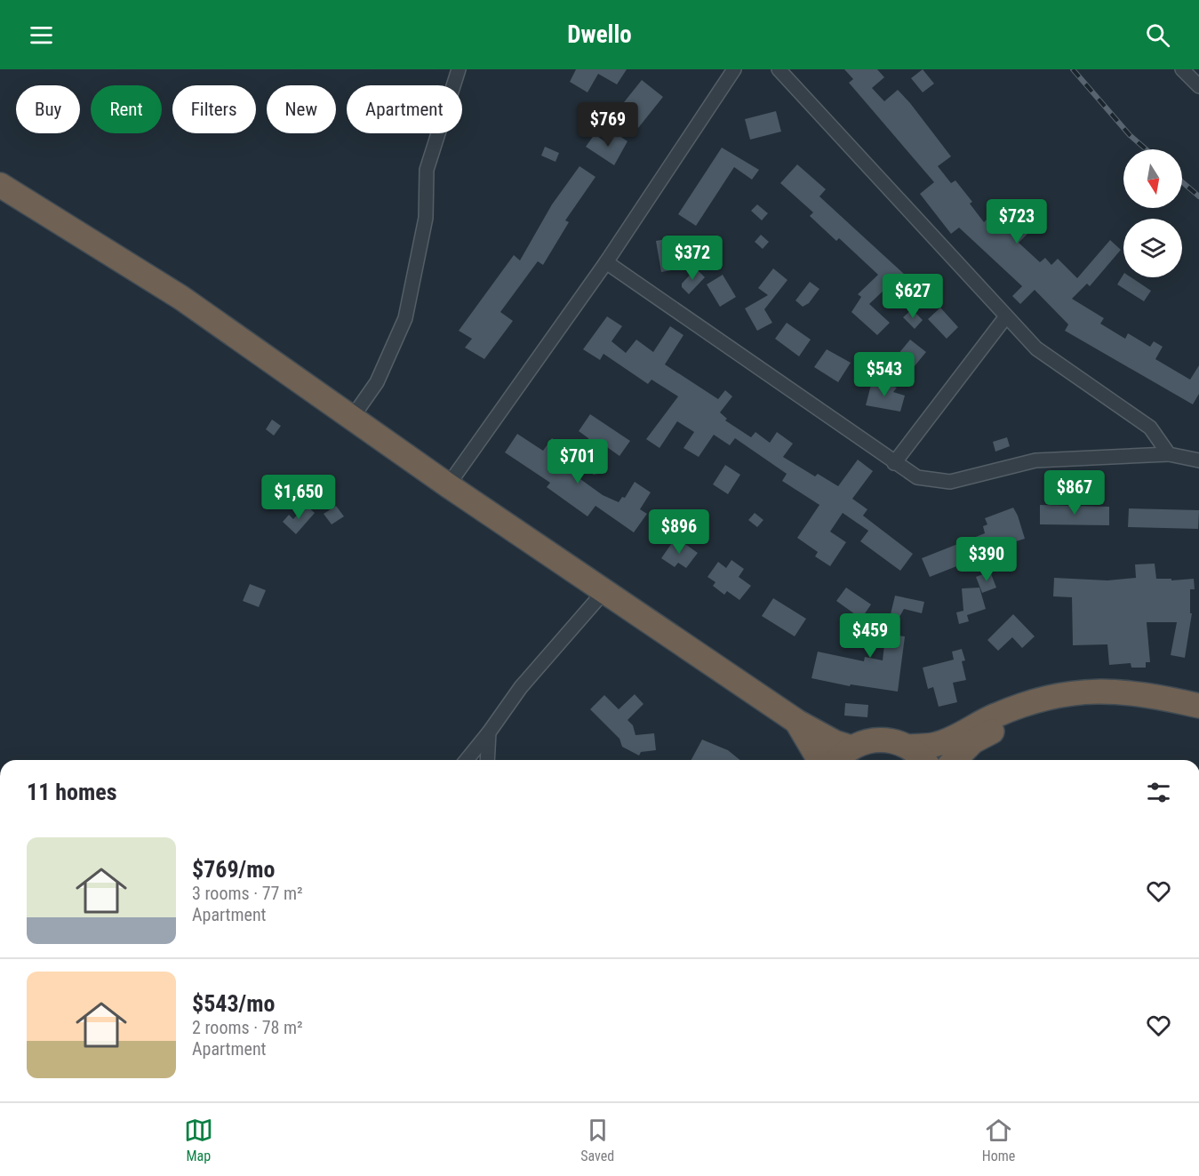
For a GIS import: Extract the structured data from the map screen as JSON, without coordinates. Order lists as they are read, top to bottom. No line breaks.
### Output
{"north":"bottom","page":{"header":"Dwello","chip":["Buy","Rent","Filters","New","Apartment"],"price":["$769","$723","$372","$627","$543","$701","$867","$1,650","$896","$390","$459"],"heading":"11 homes","list":[{"name":"$769/mo","note":"3 rooms · 77 m² · Apartment"},{"name":"$543/mo","note":"2 rooms · 78 m² · Apartment"}],"tabs":["Map","Saved","Home"]}}
